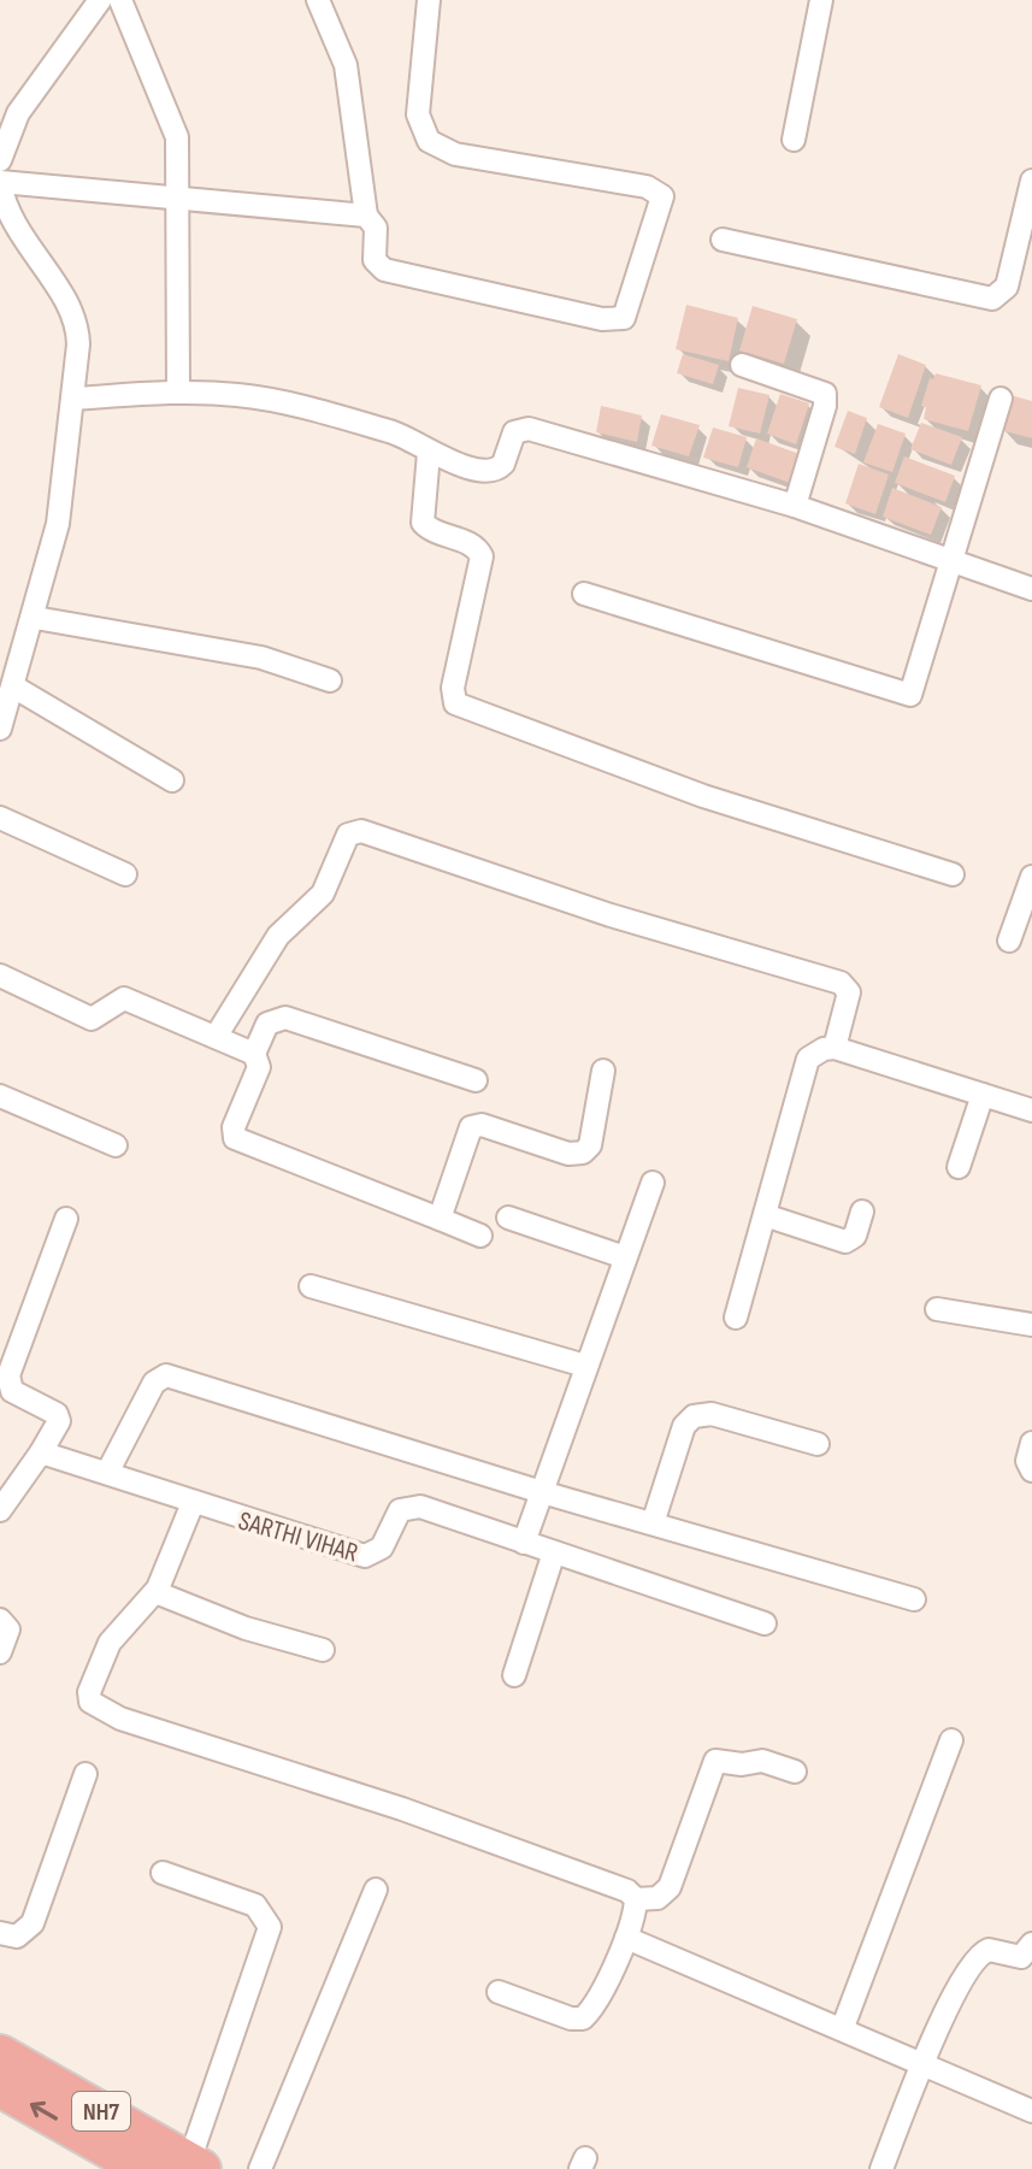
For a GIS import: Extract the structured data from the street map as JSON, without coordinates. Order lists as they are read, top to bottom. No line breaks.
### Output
{"streets":{"highway":["NH7"],"street":["SARTHI VIHAR"]}}
